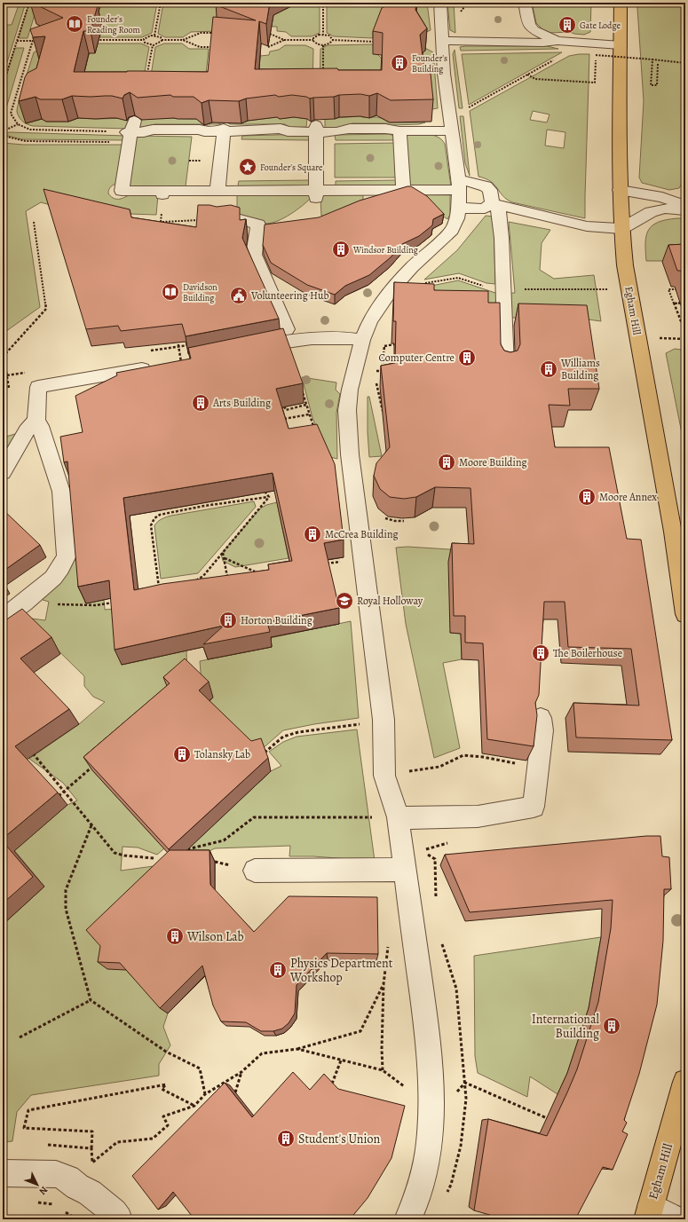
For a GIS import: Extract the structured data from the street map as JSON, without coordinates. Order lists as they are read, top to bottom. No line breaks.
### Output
{"streets":{"main road":["Egham Hill"]},"places":{"library":["Founder's Reading Room","Davidson Building"],"building":["Gate Lodge","Founder's Building","Windsor Building","Computer Centre","Williams Building","Arts Building","Moore Building","Moore Annex","McCrea Building","Horton Building","The Boilerhouse","Tolansky Lab","Wilson Lab","Physics Department Workshop","International Building","Student's Union"],"place":["Founder's Square"],"public building":["Volunteering Hub"],"school or university":["Royal Holloway"]},"north":"bottom right"}
